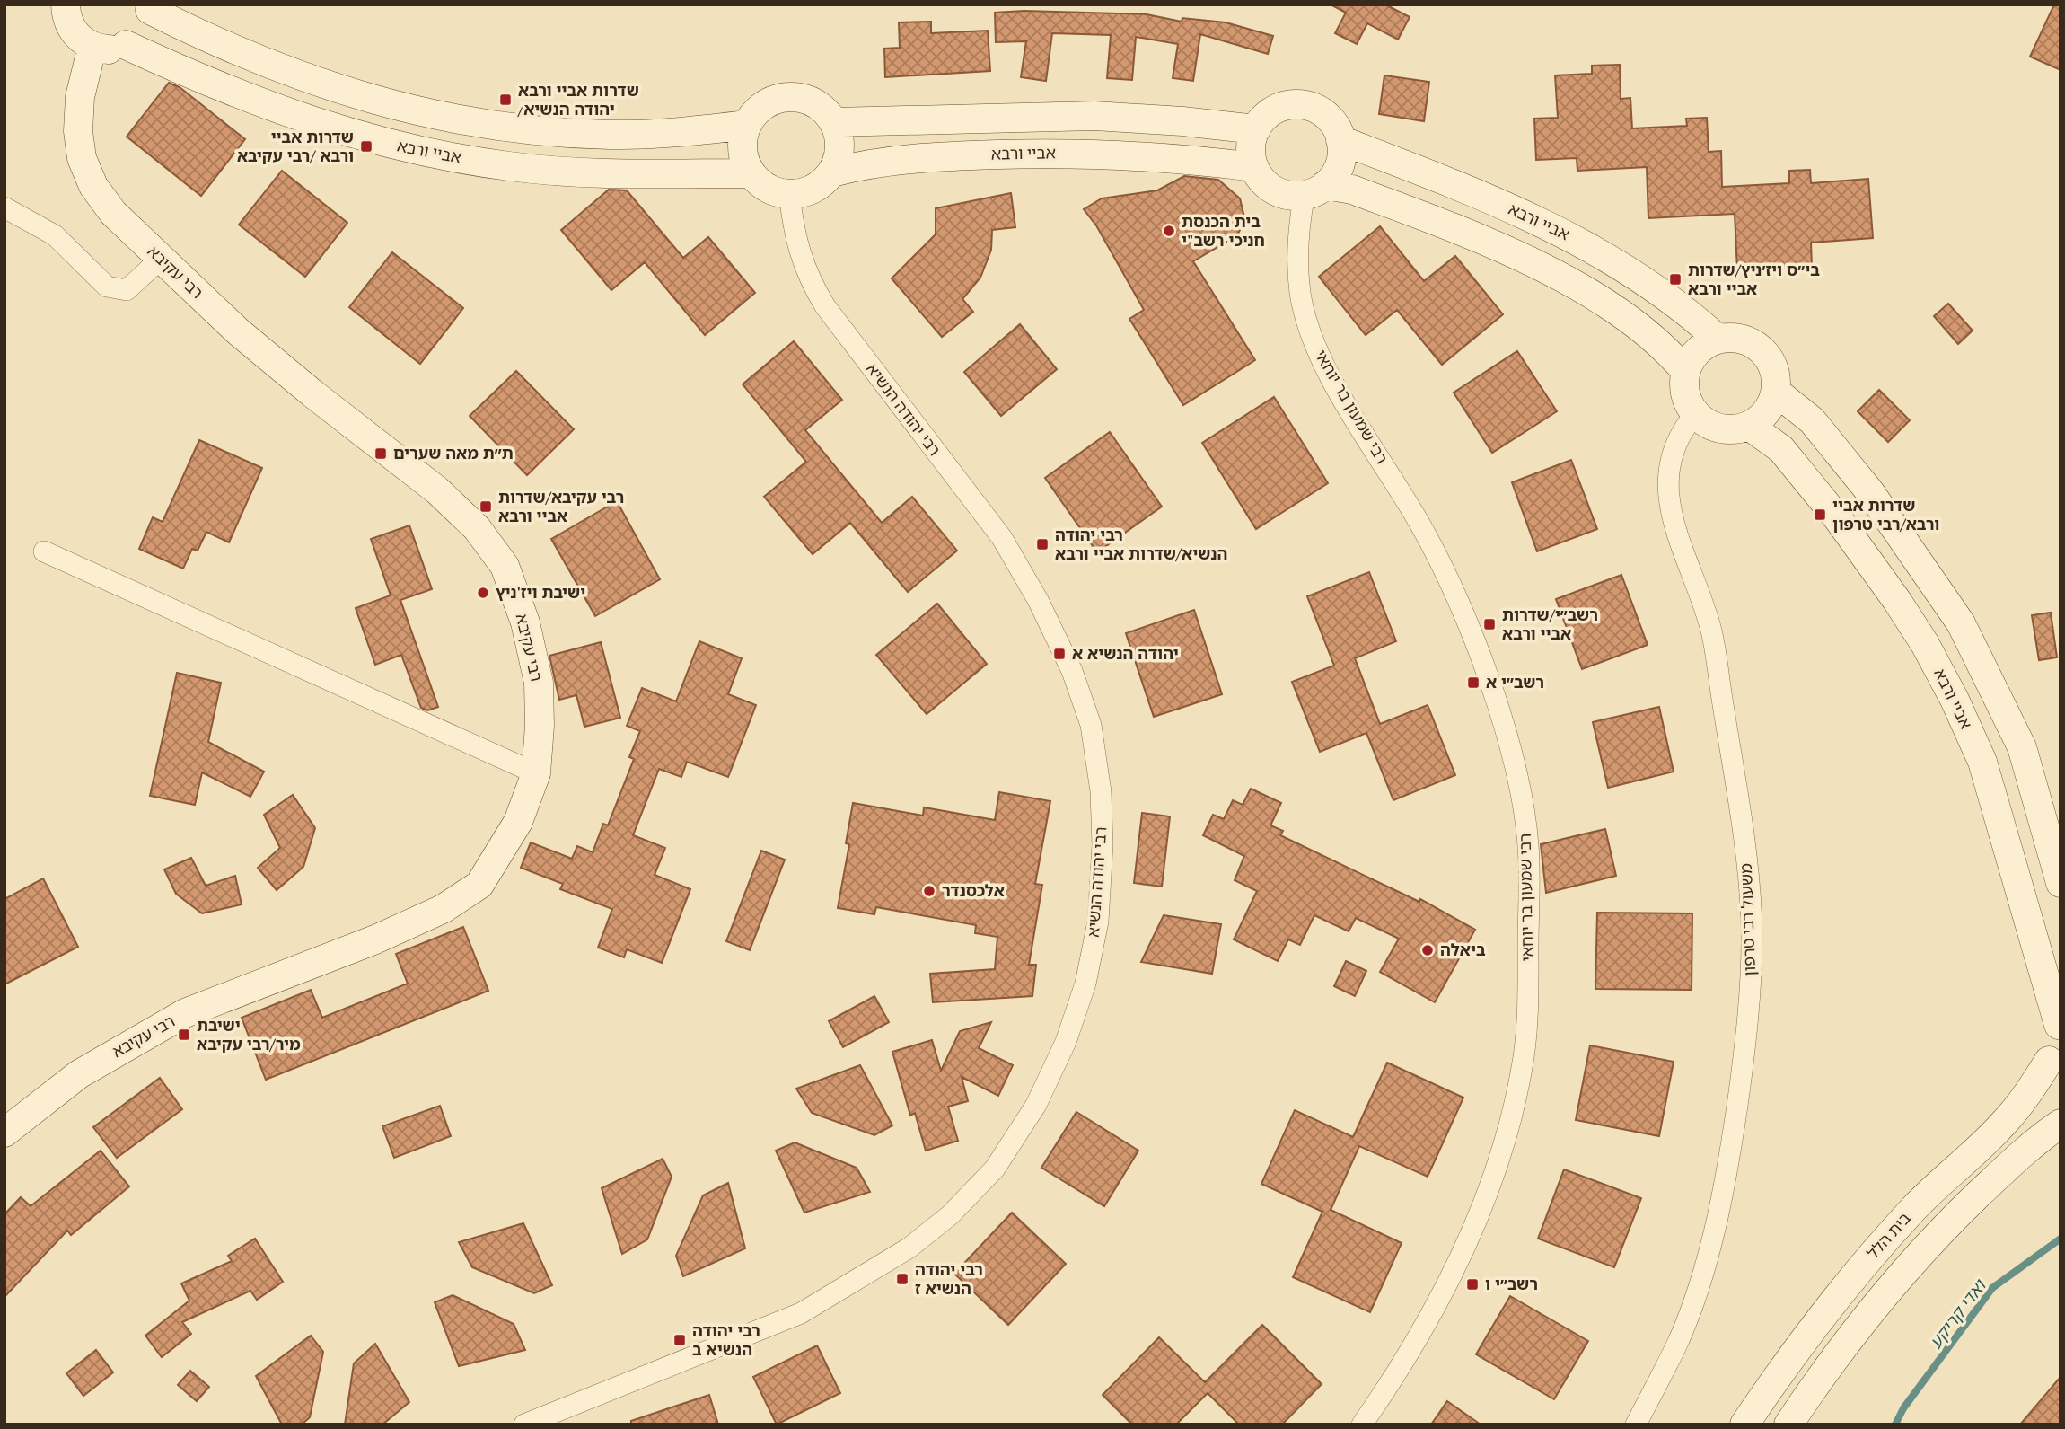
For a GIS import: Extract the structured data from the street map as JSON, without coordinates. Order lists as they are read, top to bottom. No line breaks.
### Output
{"streets":{"street":["אביי ורבא","רבי עקיבא","רבי שמעון בר יוחאי","רבי יהודה הנשיא","משעול רבי טרפון","בית הלל"]},"crossings":[["אביי ורבא","רבי שמעון בר יוחאי"],["אביי ורבא","רבי יהודה הנשיא"],["אביי ורבא","משעול רבי טרפון"],["אביי ורבא","בית הלל"]],"water":["ואדי קריקע"],"places":{"transit":["שדרות אביי ורבא /יהודה הנשיא","שדרות אביי ורבא /רבי עקיבא","בי״ס ויז׳ניץ/שדרות אביי ורבא","ת״ת מאה שערים","רבי עקיבא/שדרות אביי ורבא","שדרות אביי ורבא/רבי טרפון","רבי יהודה הנשיא/שדרות אביי ורבא","רשב״י/שדרות אביי ורבא","יהודה הנשיא א","רשב״י א","ישיבת מיר/רבי עקיבא","רבי יהודה הנשיא ז","רשב״י ו","רבי יהודה הנשיא ב"],"other":["בית הכנסת חניכי רשב\"י","ישיבת ויז'ניץ","אלכסנדר","ביאלה"]}}
